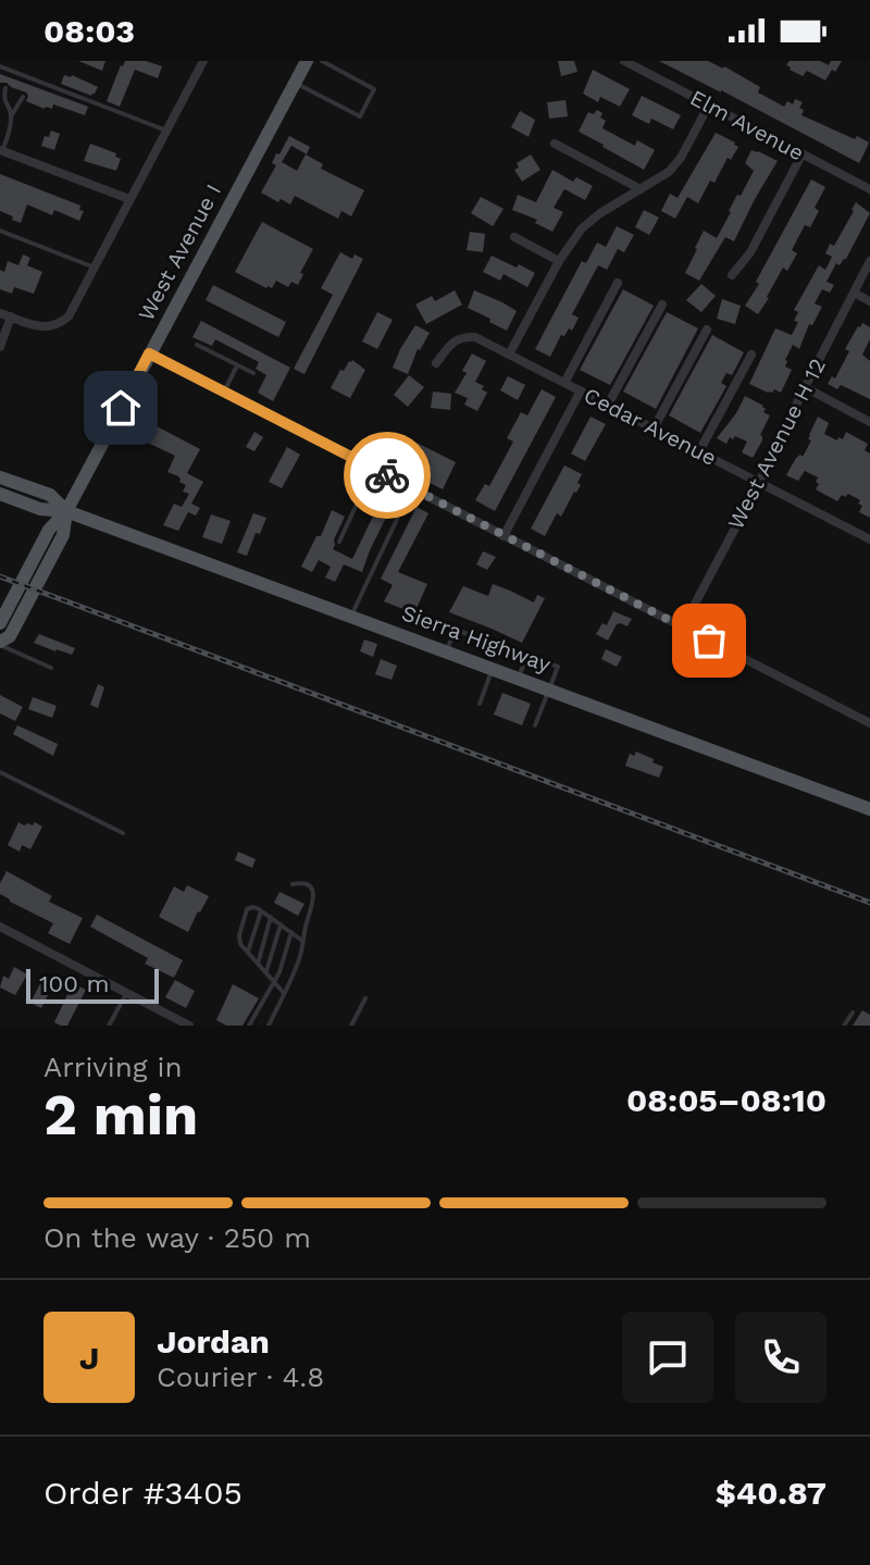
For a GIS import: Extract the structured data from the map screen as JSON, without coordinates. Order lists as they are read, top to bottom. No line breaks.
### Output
{"streets":{"main road":["West Avenue I","Sierra Highway"],"street":["Elm Avenue","Cedar Avenue","West Avenue H 12"]},"crossings":[["West Avenue I","Sierra Highway"],["Cedar Avenue","West Avenue H 12"]],"scale_bar":"100 m","page":{"status":"08:03","scale":"100 m","heading":["2 min","Arriving in","08:05–08:10"],"panel":["Jordan","Courier · 4.8","Order #3405","$40.87"],"bar":"On the way · 250 m","round":"J"}}
